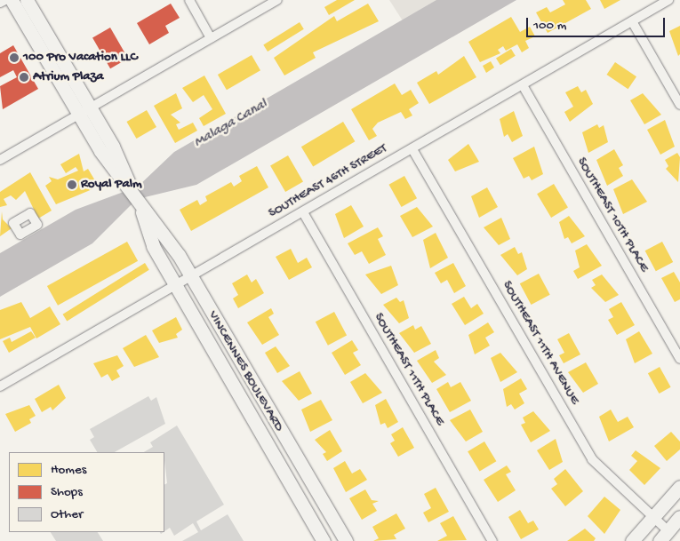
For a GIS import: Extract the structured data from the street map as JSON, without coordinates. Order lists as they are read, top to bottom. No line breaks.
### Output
{"streets":{"street":["SOUTHEAST 46TH STREET","SOUTHEAST 10TH PLACE","SOUTHEAST 11TH AVENUE","SOUTHEAST 11TH PLACE","VINCENNES BOULEVARD"]},"crossings":[["SOUTHEAST 46TH STREET","SOUTHEAST 10TH PLACE"],["SOUTHEAST 46TH STREET","SOUTHEAST 11TH AVENUE"],["SOUTHEAST 46TH STREET","SOUTHEAST 11TH PLACE"],["SOUTHEAST 46TH STREET","VINCENNES BOULEVARD"]],"water":["Malaga Canal"],"places":["100 Pro Vacation LLC","Atrium Plaza","Royal Palm"],"legend":["Homes","Shops","Other"],"scale_bar":"100 m"}
